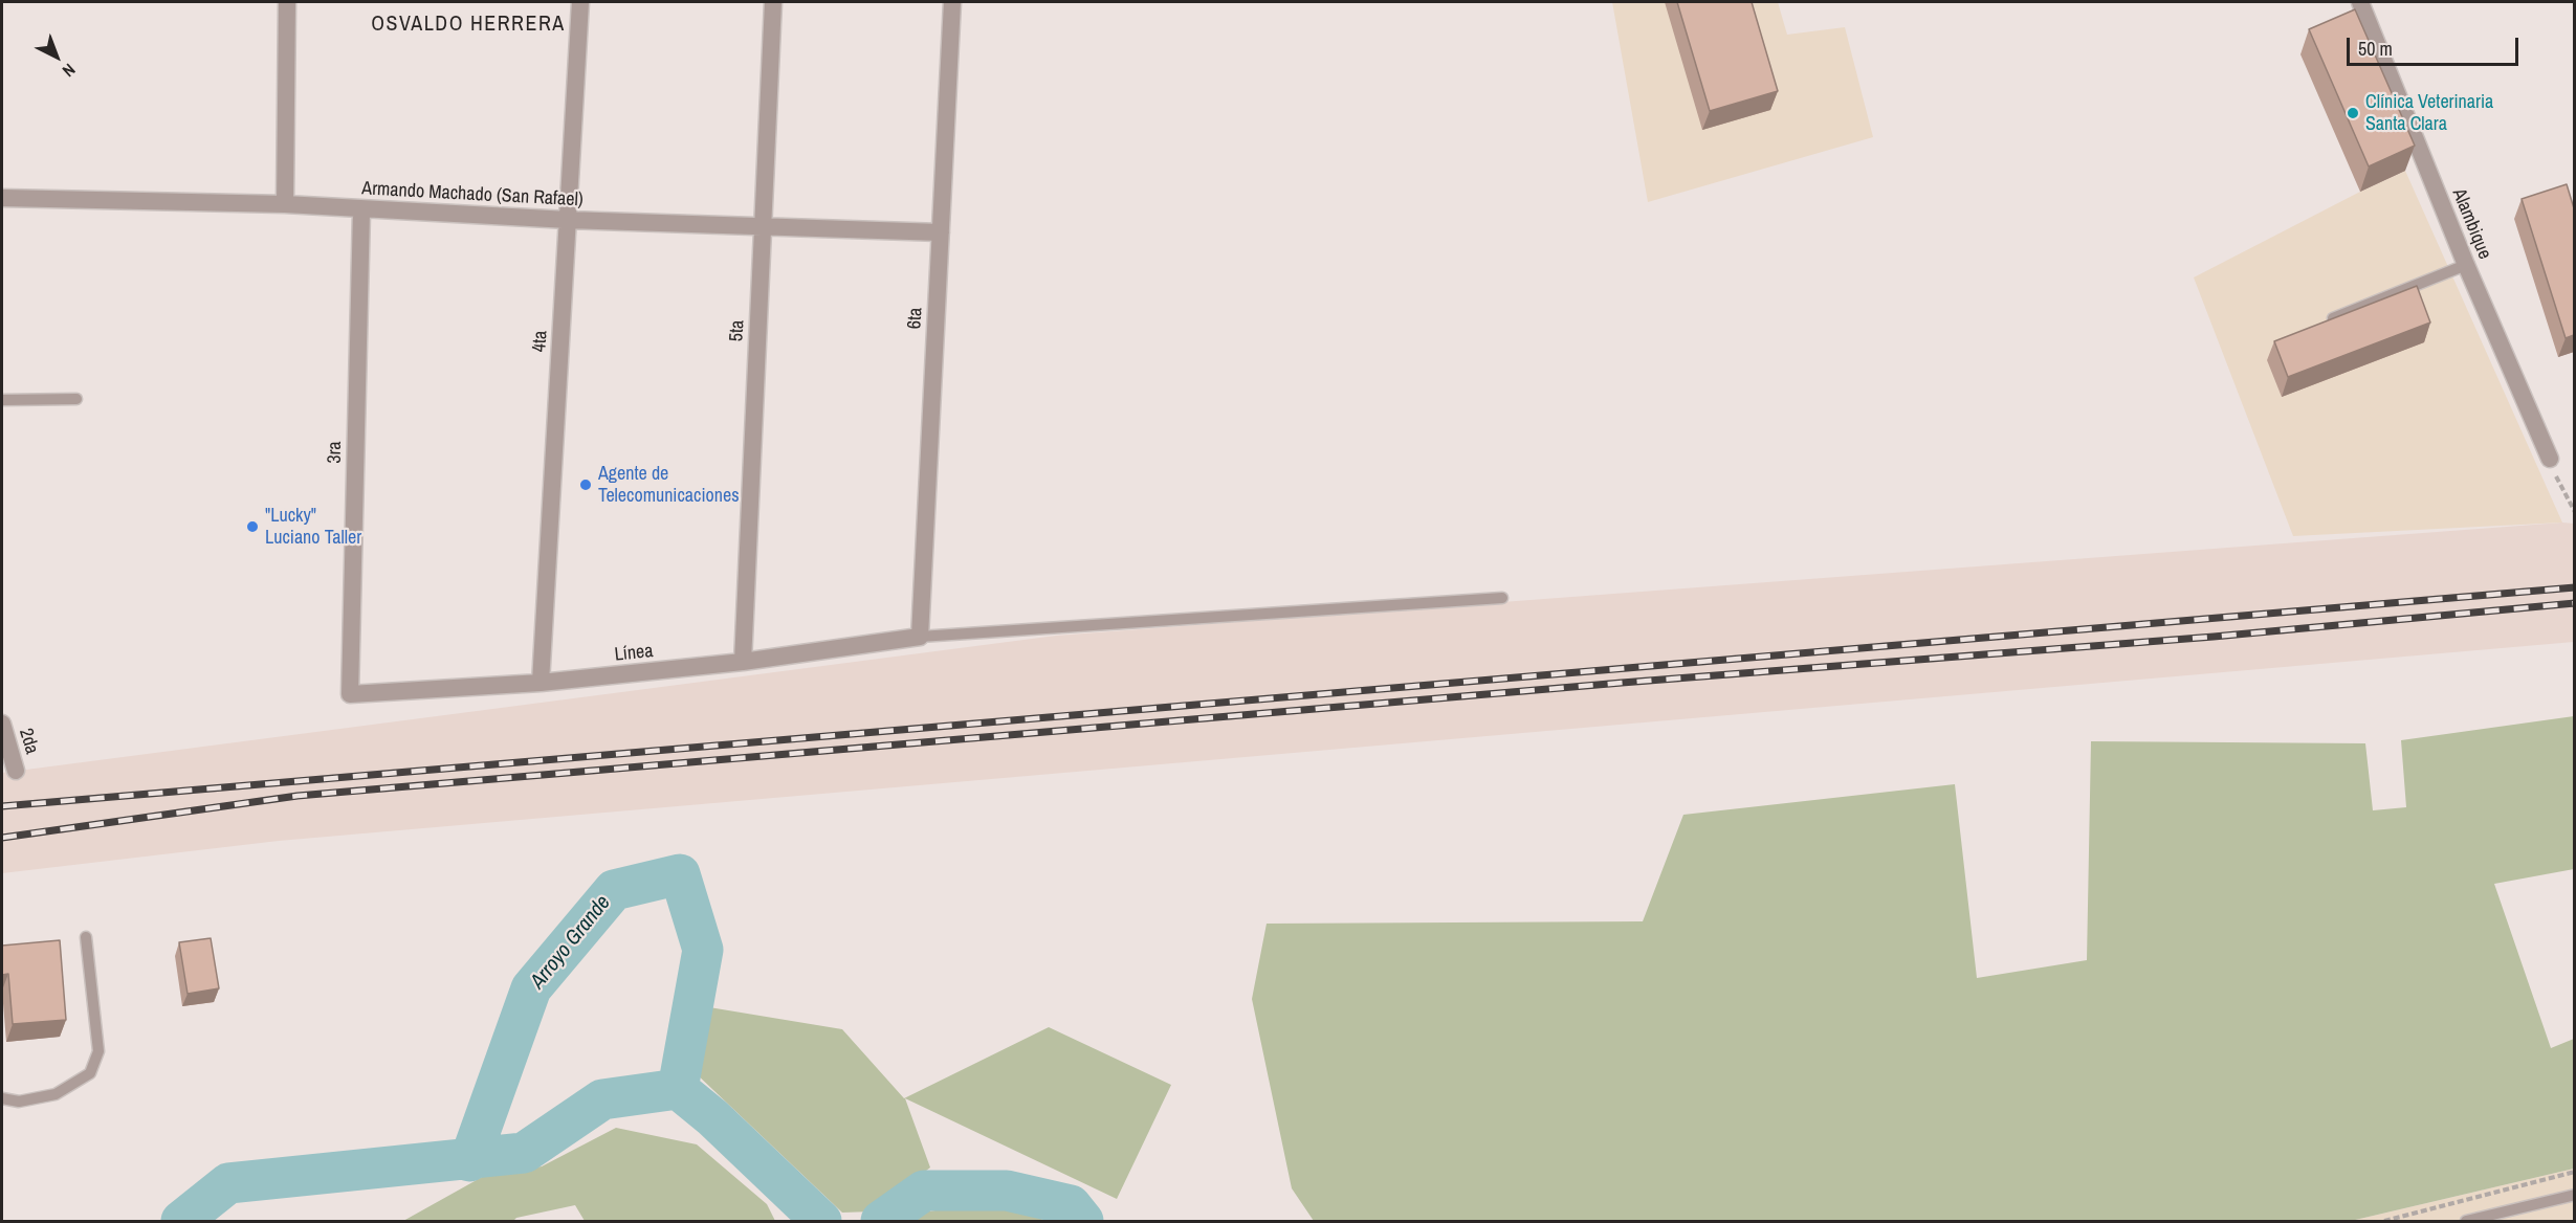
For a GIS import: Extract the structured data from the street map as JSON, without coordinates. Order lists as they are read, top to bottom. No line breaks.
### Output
{"streets":{"street":["Armando Machado (San Rafael)","Alambique","6ta","5ta","4ta","3ra","Línea","2da"]},"crossings":[["Armando Machado (San Rafael)","6ta"],["Armando Machado (San Rafael)","5ta"],["Armando Machado (San Rafael)","4ta"],["Armando Machado (San Rafael)","3ra"],["6ta","Línea"],["5ta","Línea"],["4ta","Línea"],["3ra","Línea"]],"districts":["OSVALDO HERRERA"],"water":["Arroyo Grande"],"places":["Clínica Veterinaria Santa Clara","Agente de Telecomunicaciones","\"Lucky\" Luciano Taller"],"scale_bar":"50 m","north":"bottom right"}
